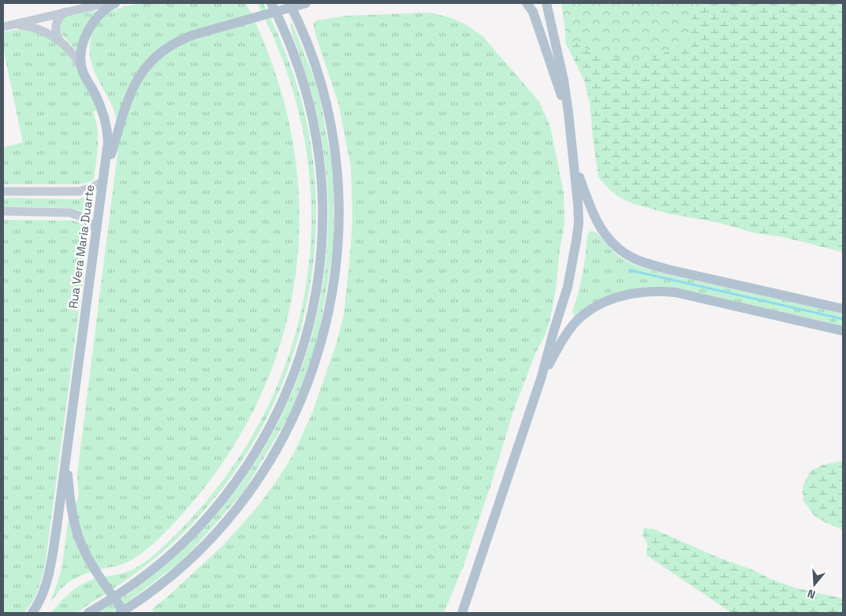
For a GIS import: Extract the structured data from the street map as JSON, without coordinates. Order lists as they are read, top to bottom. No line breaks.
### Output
{"streets":{"main road":["Rua Vera Maria Duarte"]},"north":"bottom"}
